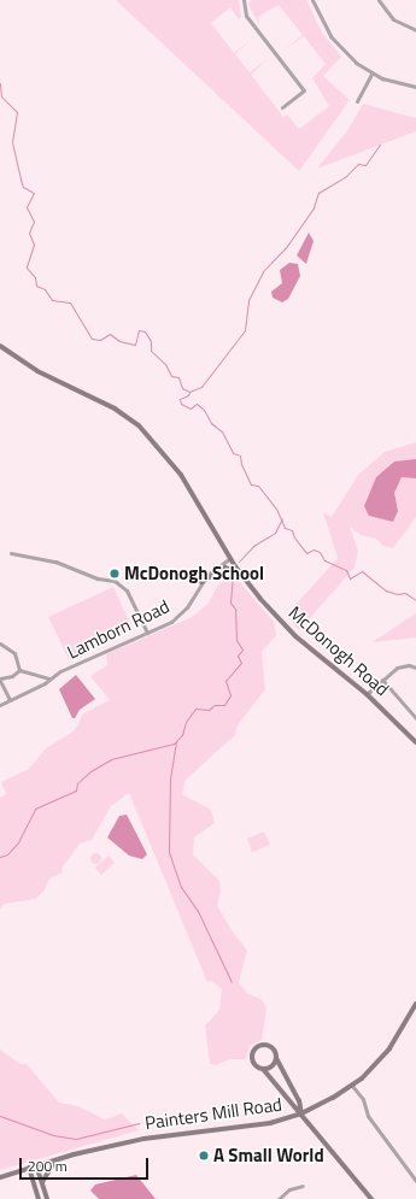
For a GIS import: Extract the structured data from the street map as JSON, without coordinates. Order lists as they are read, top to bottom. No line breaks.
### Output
{"streets":{"main road":["McDonogh Road","Painters Mill Road"],"street":["Lamborn Road"]},"crossings":[["Lamborn Road","McDonogh Road"]],"places":["McDonogh School","A Small World"],"scale_bar":"200 m"}
